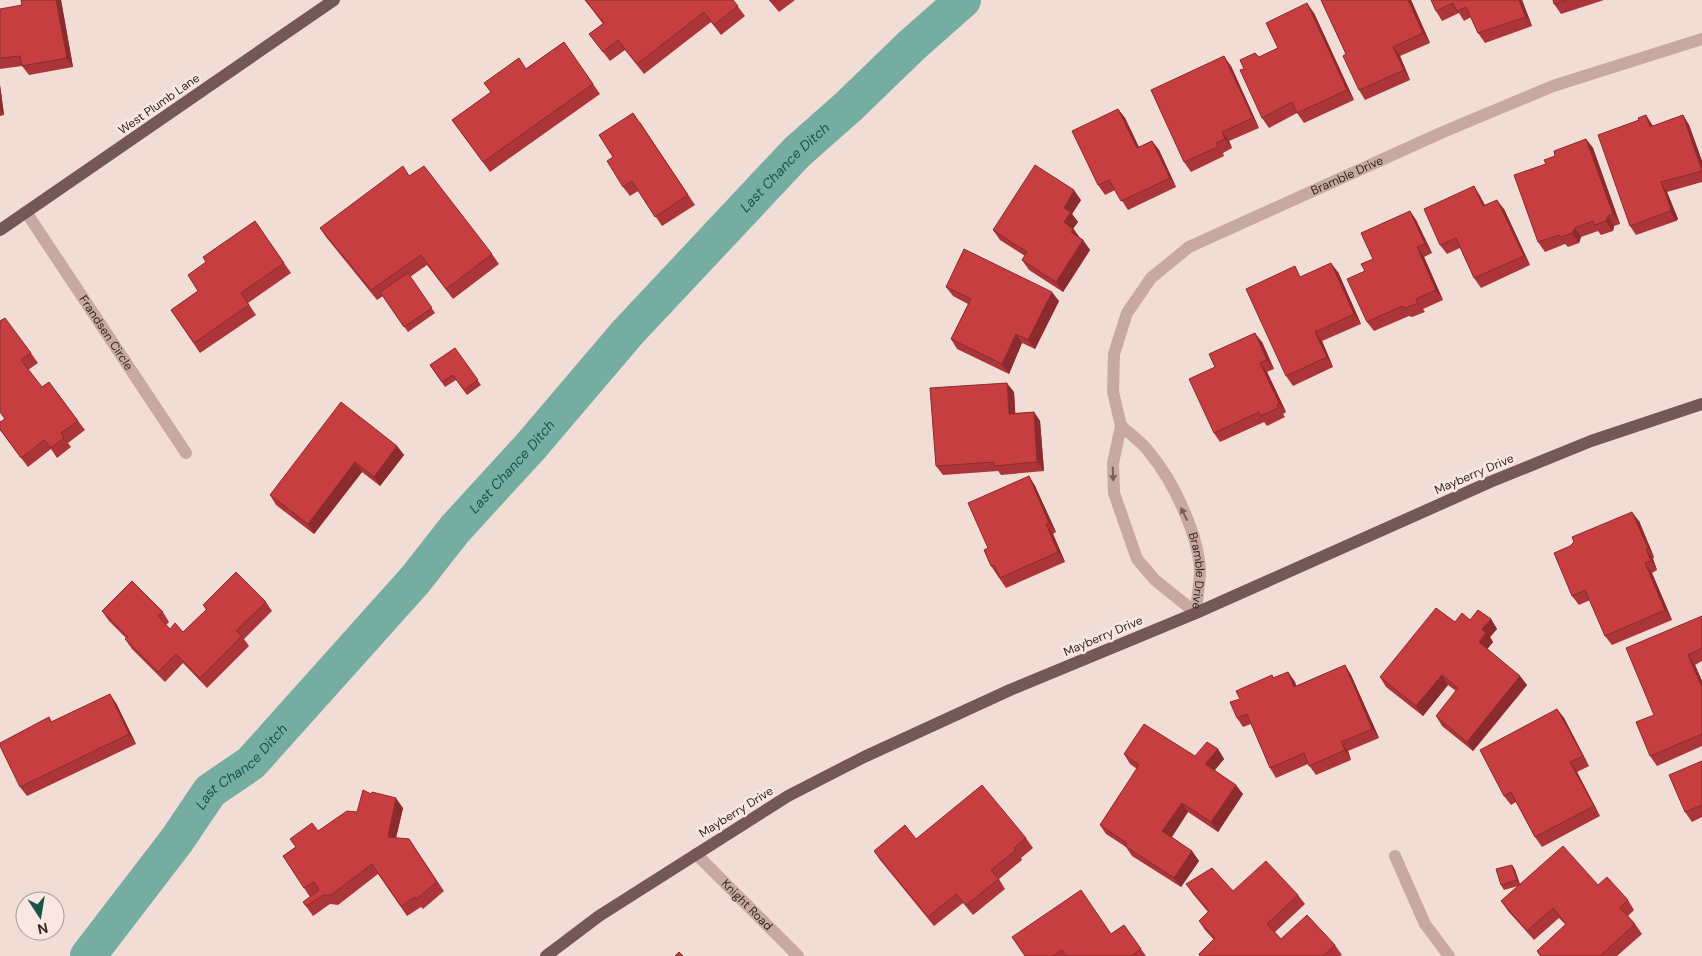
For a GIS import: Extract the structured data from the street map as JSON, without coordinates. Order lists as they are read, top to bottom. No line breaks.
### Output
{"streets":{"main road":["West Plumb Lane","Mayberry Drive"],"street":["Bramble Drive","Frandsen Circle","Knight Road"]},"crossings":[["West Plumb Lane","Frandsen Circle"],["Bramble Drive","Mayberry Drive"],["Mayberry Drive","Knight Road"]],"water":["Last Chance Ditch"],"north":"bottom"}
